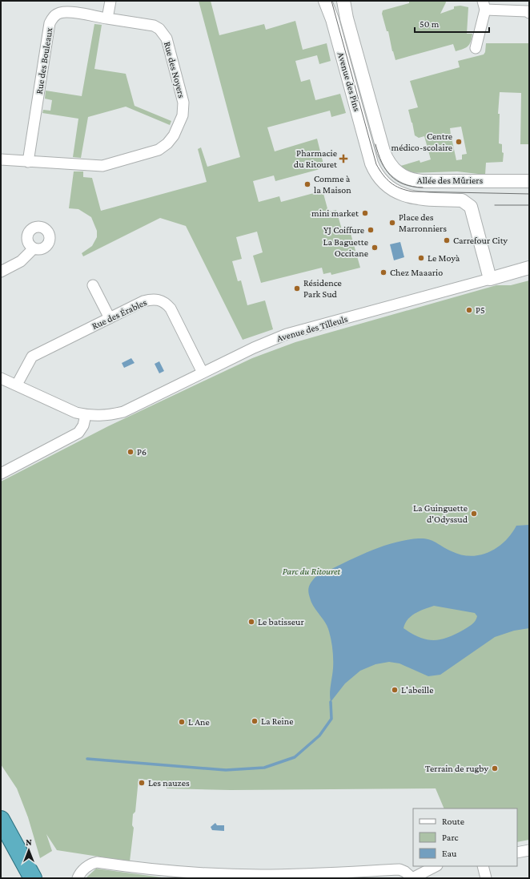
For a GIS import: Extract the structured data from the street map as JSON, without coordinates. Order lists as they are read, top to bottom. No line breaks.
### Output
{"streets":{"street":["Rue des Bouleaux","Rue des Noyers","Avenue des Pins","Allée des Mûriers","Rue des Érables","Avenue des Tilleuls"]},"crossings":[["Rue des Bouleaux","Rue des Noyers"],["Avenue des Pins","Allée des Mûriers"],["Allée des Mûriers","Avenue des Tilleuls"],["Rue des Érables","Avenue des Tilleuls"]],"parks":["Parc du Ritouret"],"places":{"other":["Centre médico-scolaire","Comme à la Maison","mini market","Place des Marronniers","YJ Coiffure","Carrefour City","La Baguette Occitane","Le Moyà","Chez Maaario","Résidence Park Sud","P5","P6","La Guinguette d'Odyssud","Le batisseur","L'abeille","La Reine","L Ane","Terrain de rugby","Les nauzes"],"health":["Pharmacie du Ritouret"]},"legend":["Route","Parc","Eau"],"scale_bar":"50 m","north":"top"}
